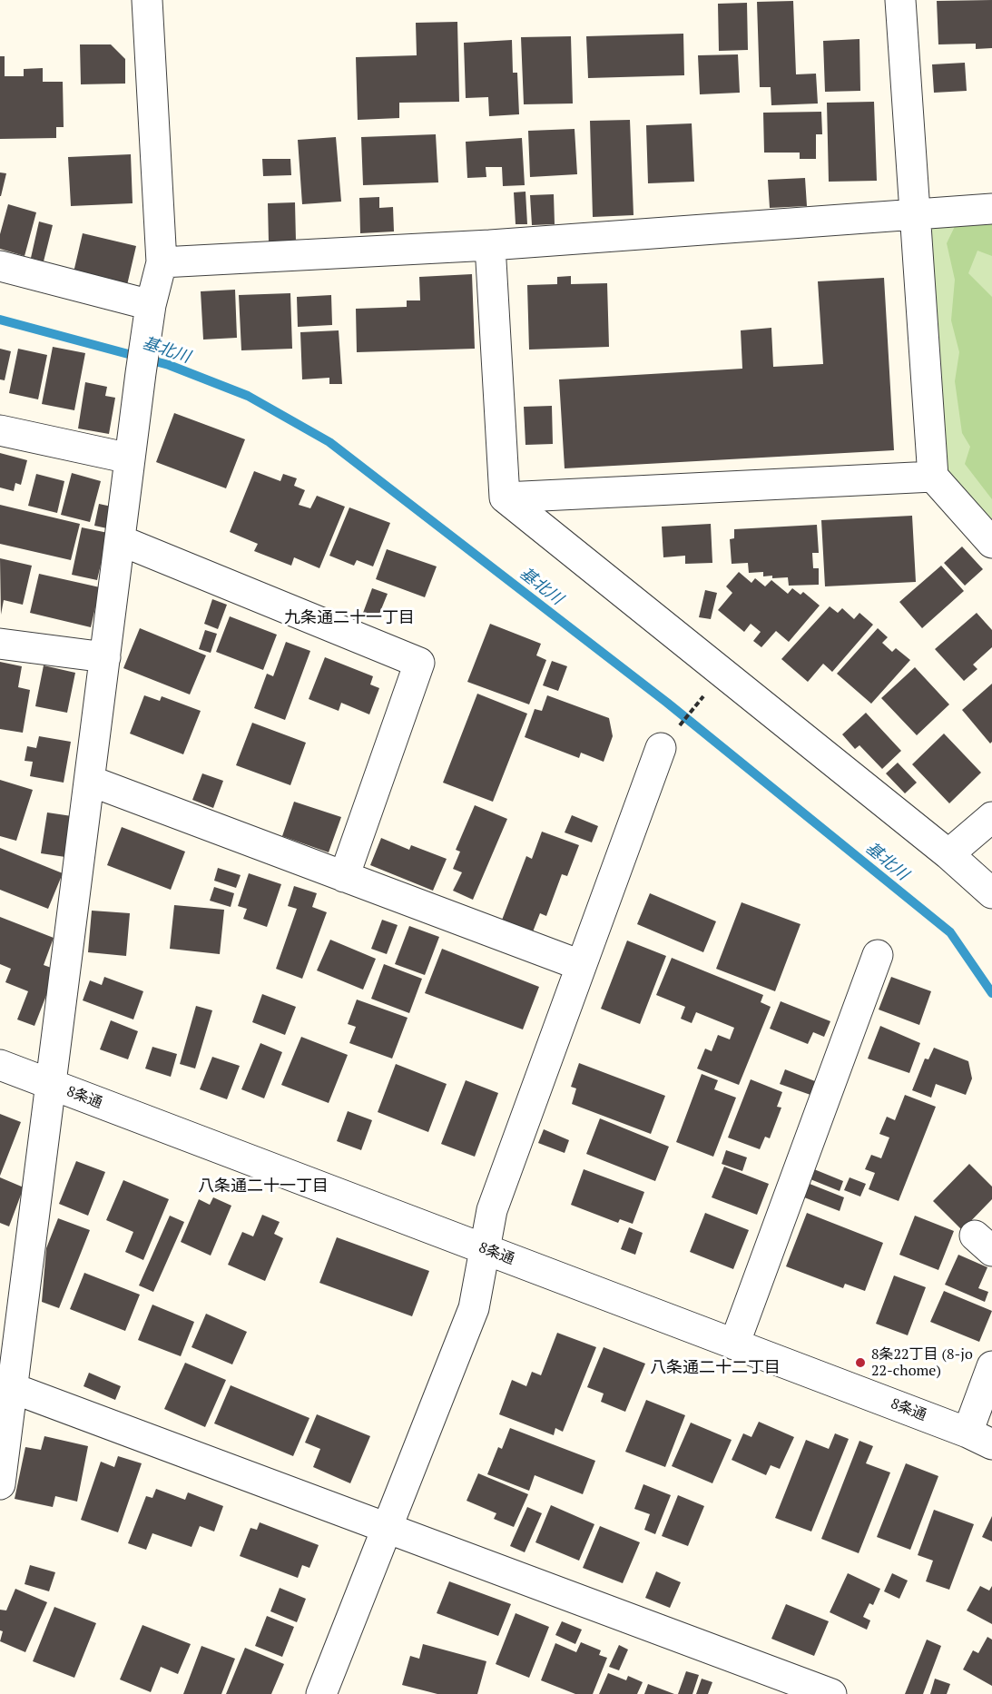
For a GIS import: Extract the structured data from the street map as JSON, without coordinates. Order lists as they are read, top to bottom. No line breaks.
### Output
{"streets":{"street":["8条通"]},"districts":["九条通二十一丁目","八条通二十一丁目","八条通二十二丁目"],"water":["基北川"],"places":["8条22丁目 (8-jo 22-chome)"]}
